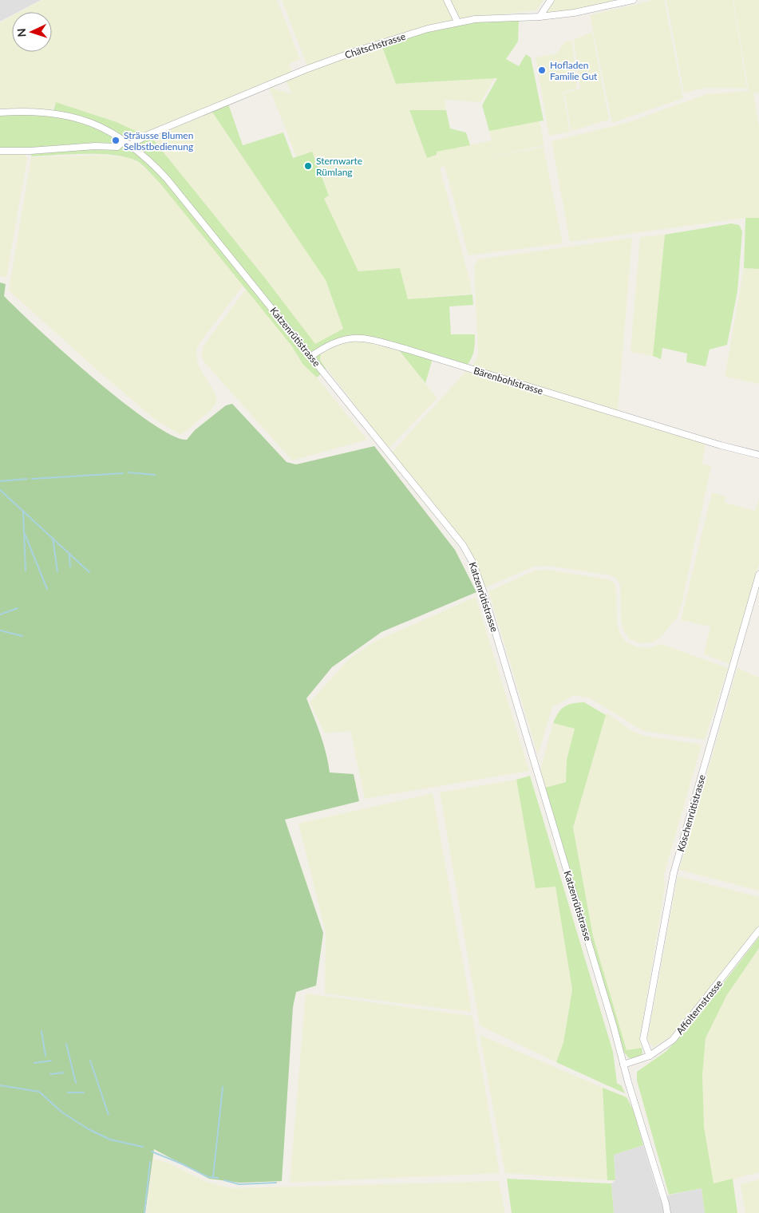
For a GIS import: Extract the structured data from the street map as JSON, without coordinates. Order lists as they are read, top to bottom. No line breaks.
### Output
{"streets":{"street":["Chätschstrasse","Katzenrütistrasse","Bärenbohlstrasse","Köschenrütistrasse","Affolternstrasse"]},"crossings":[["Chätschstrasse","Katzenrütistrasse"],["Katzenrütistrasse","Bärenbohlstrasse"],["Katzenrütistrasse","Affolternstrasse"],["Köschenrütistrasse","Affolternstrasse"]],"places":["Hofladen Familie Gut","Sträusse Blumen Selbstbedienung","Sternwarte Rümlang"],"north":"left"}
